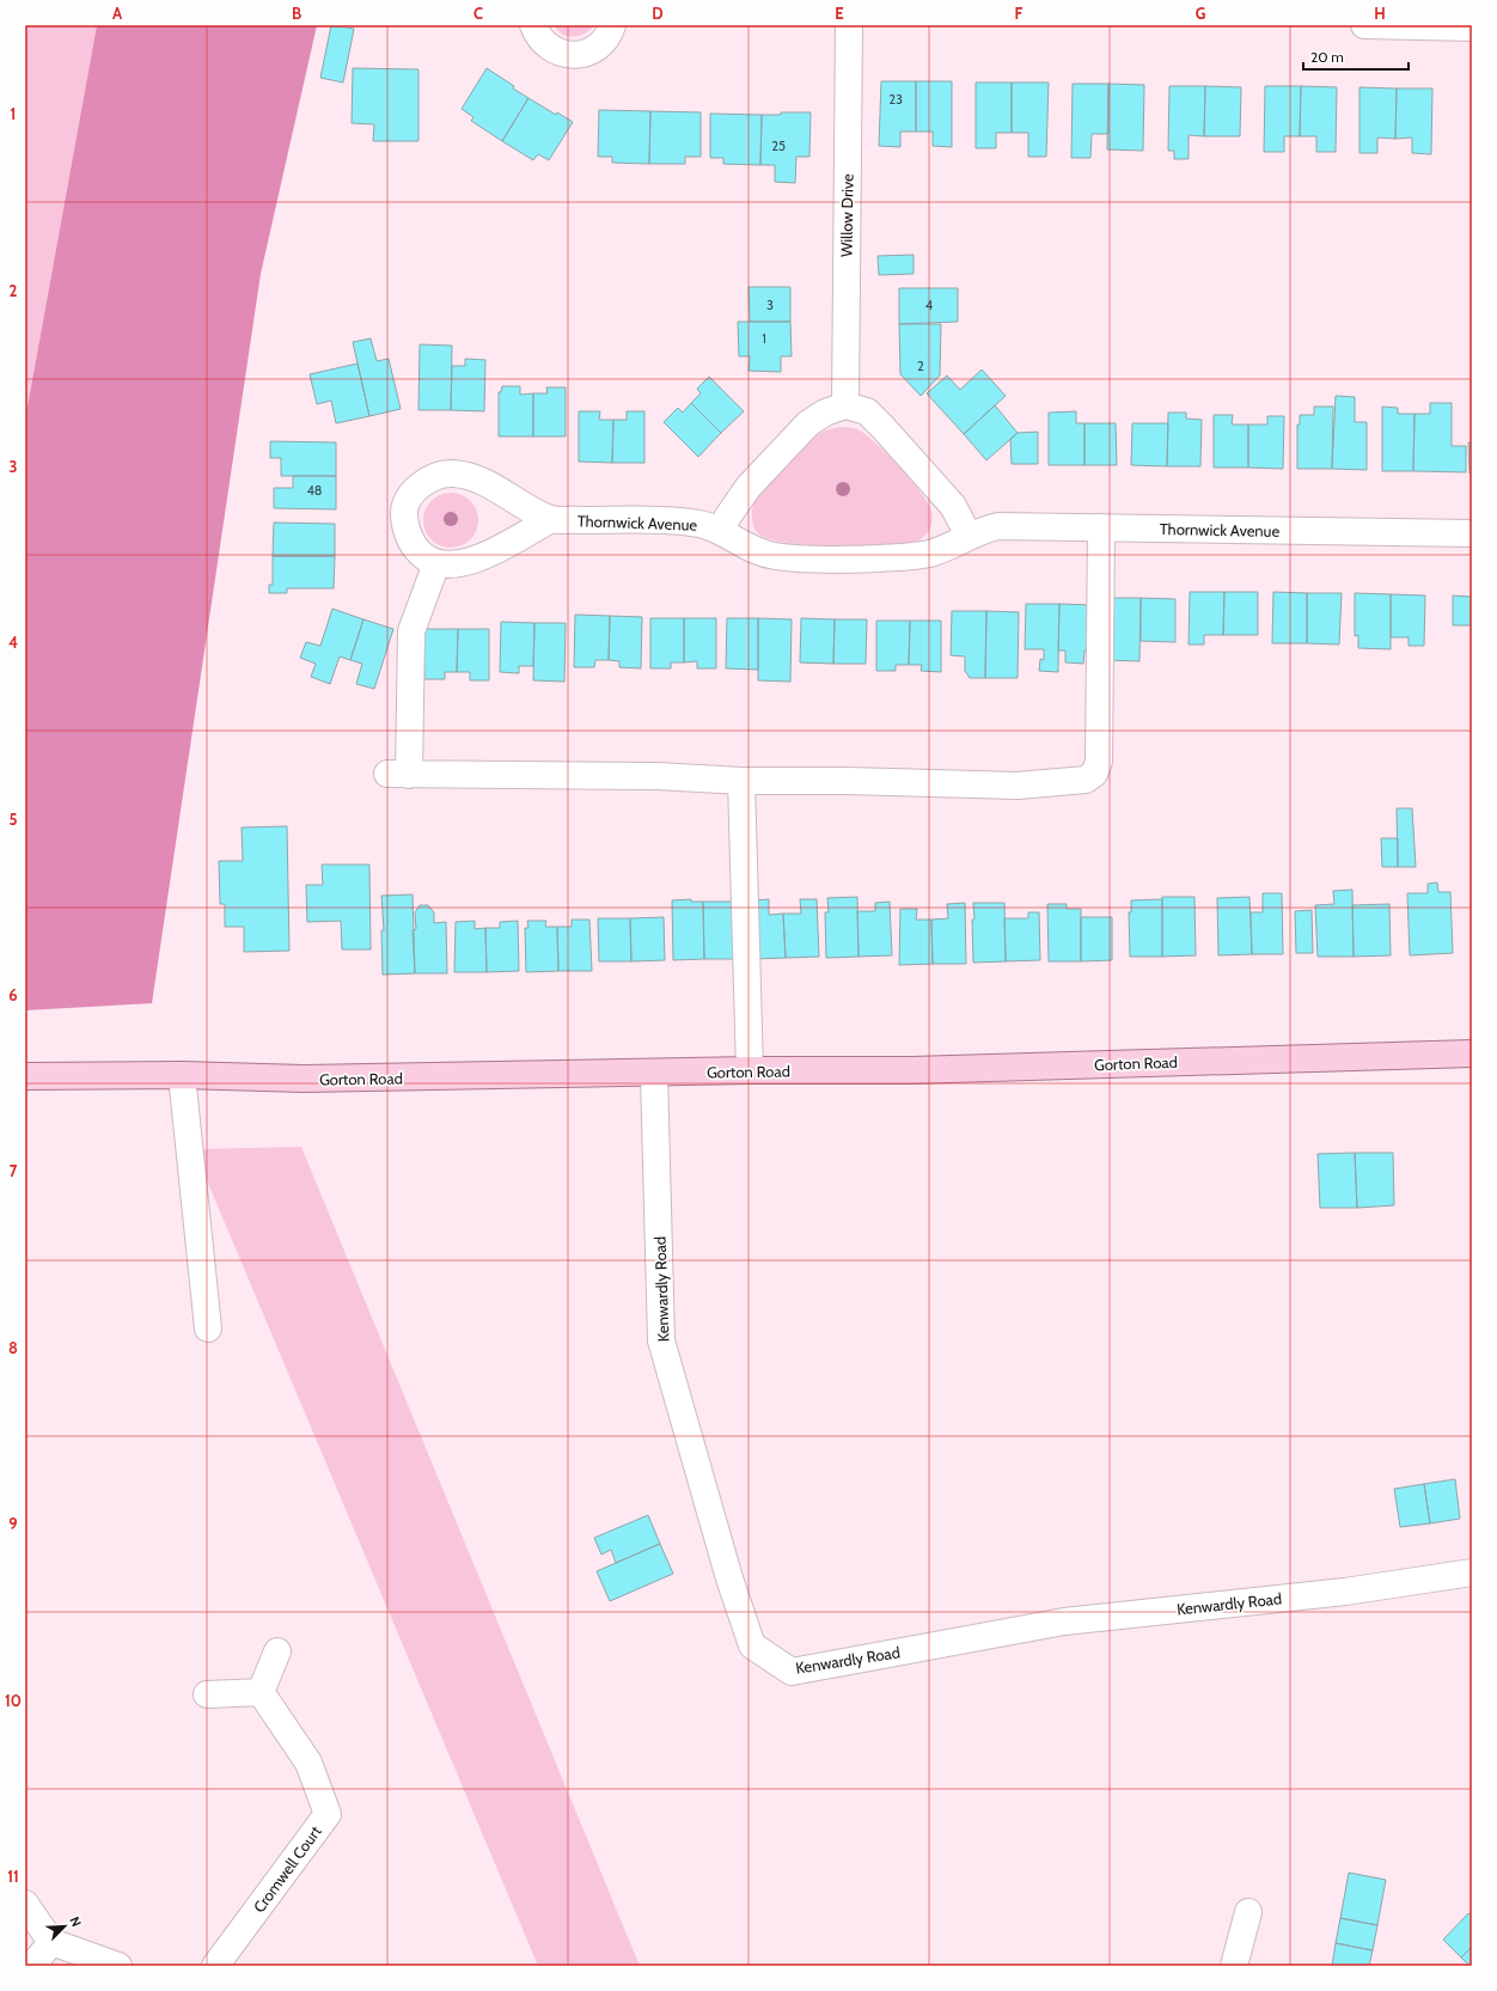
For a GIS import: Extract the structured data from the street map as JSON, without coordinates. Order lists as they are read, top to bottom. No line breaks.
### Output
{"streets":{"main road":["Gorton Road"],"street":["Willow Drive","Thornwick Avenue","Kenwardly Road","Cromwell Court"]},"crossings":[["Gorton Road","Kenwardly Road"]],"house_numbers":["23","25","3","4","1","2","48"],"scale_bar":"20 m","north":"top right","grid":{"columns":["A","B","C","D","E","F","G","H"],"rows":["1","2","3","4","5","6","7","8","9","10","11"]}}
